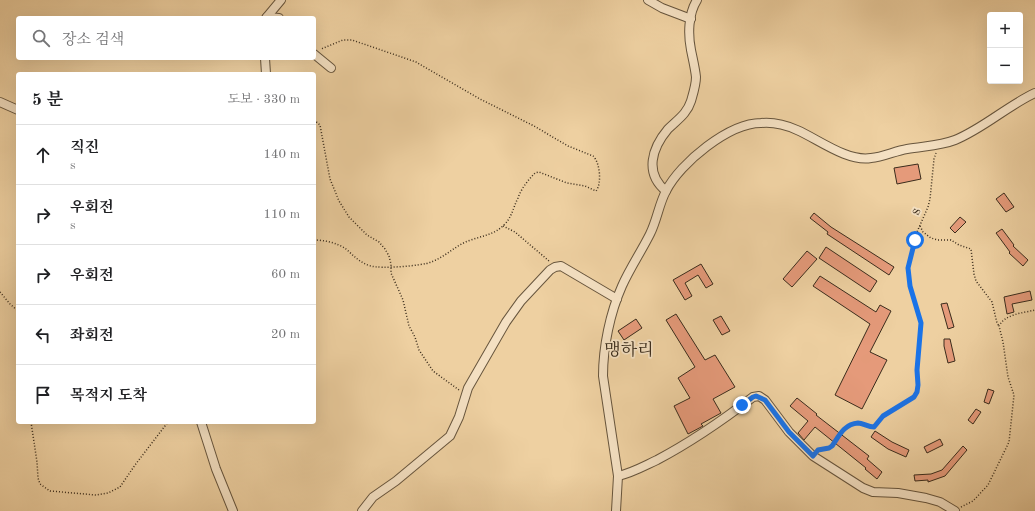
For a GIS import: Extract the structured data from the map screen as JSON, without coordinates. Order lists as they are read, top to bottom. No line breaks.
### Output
{"streets":{"path":["s"]},"districts":["맹하리"],"page":{"map_buttons":["+","−"],"search":"장소 검색","heading":["5 분","도보 · 330 m"],"list":[["직진","s","140 m"],["우회전","s","110 m"],["우회전","60 m"],["좌회전","20 m"],"목적지 도착"]}}
